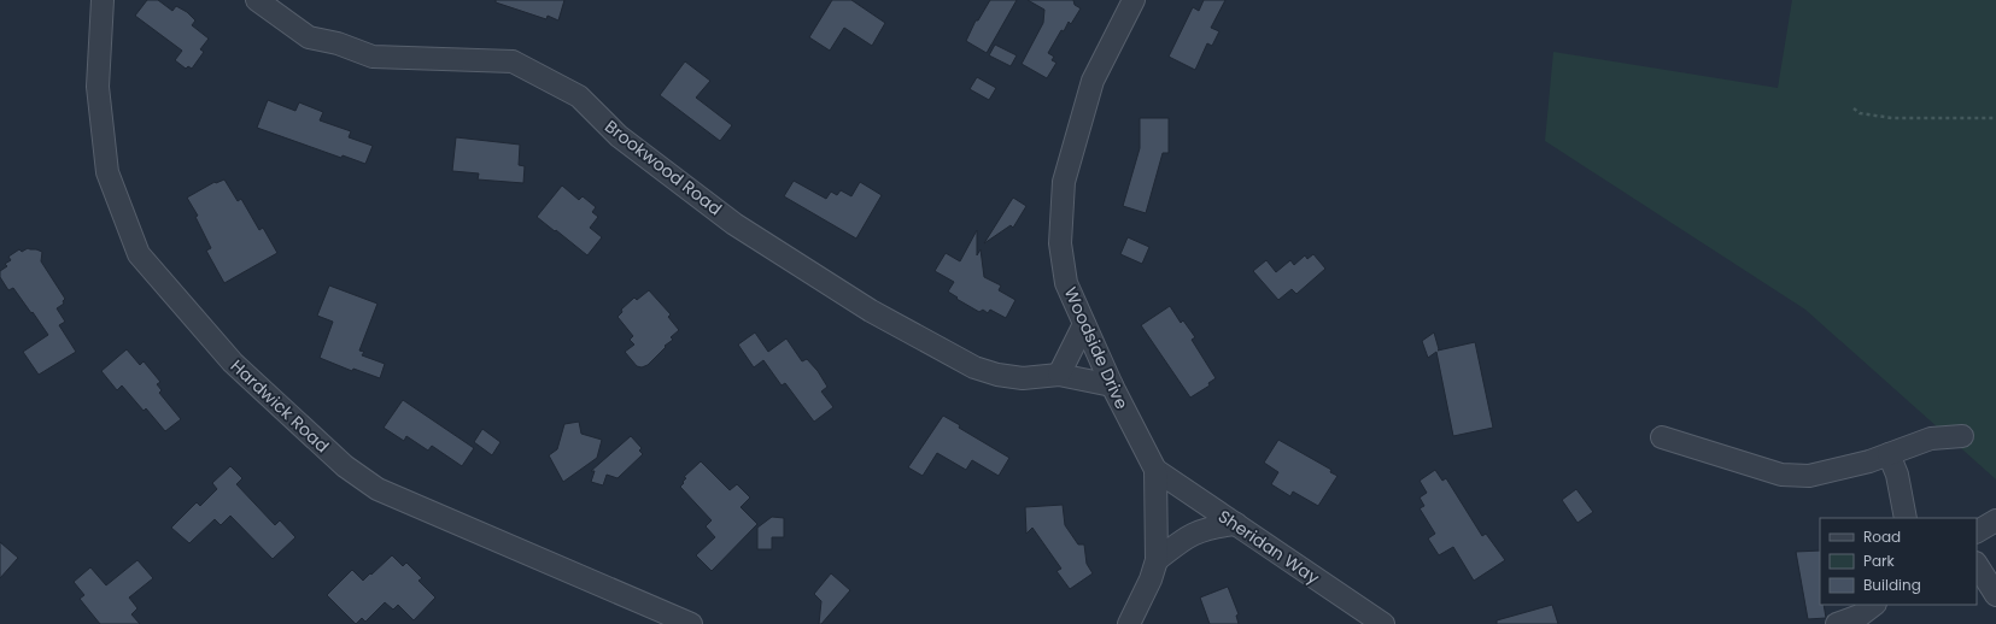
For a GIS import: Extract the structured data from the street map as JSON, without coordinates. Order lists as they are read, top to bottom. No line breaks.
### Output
{"streets":{"street":["Brookwood Road","Woodside Drive","Hardwick Road","Sheridan Way"]},"crossings":[["Brookwood Road","Woodside Drive"],["Woodside Drive","Sheridan Way"]],"legend":["Road","Park","Building"]}
